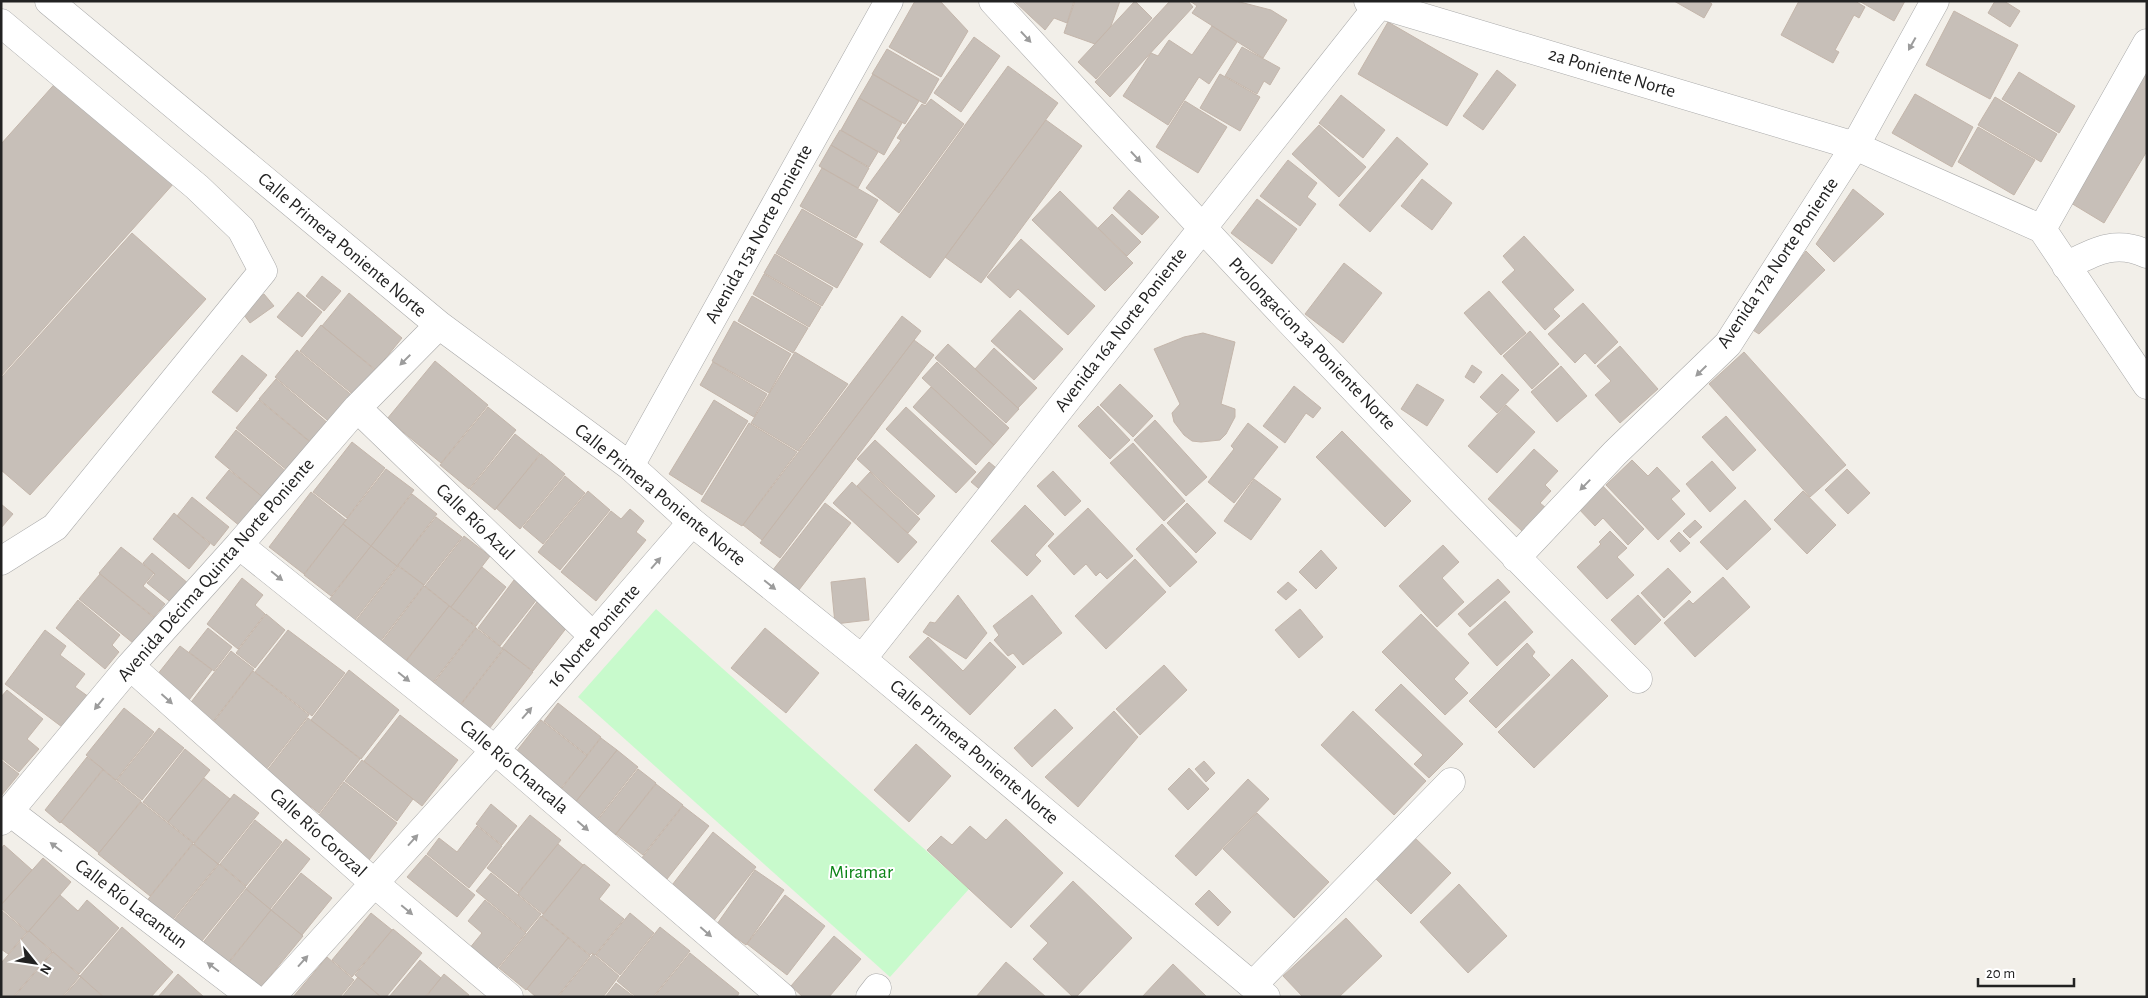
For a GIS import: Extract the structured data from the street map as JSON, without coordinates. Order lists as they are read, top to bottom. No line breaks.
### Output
{"streets":{"street":["2a Poniente Norte","Avenida 15a Norte Poniente","Calle Primera Poniente Norte","Avenida 17a Norte Poniente","Avenida 16a Norte Poniente","Prolongacion 3a Poniente Norte","Calle Río Azul","Avenida Décima Quinta Norte Poniente","16 Norte Poniente","Calle Río Chancala","Calle Río Corozal","Calle Río Lacantun"]},"crossings":[["2a Poniente Norte","Avenida 17a Norte Poniente"],["2a Poniente Norte","Avenida 16a Norte Poniente"],["Avenida 15a Norte Poniente","Calle Primera Poniente Norte"],["Calle Primera Poniente Norte","Avenida 16a Norte Poniente"],["Calle Primera Poniente Norte","Avenida Décima Quinta Norte Poniente"],["Calle Primera Poniente Norte","16 Norte Poniente"],["Avenida 17a Norte Poniente","Prolongacion 3a Poniente Norte"],["Avenida 16a Norte Poniente","Prolongacion 3a Poniente Norte"],["Calle Río Azul","Avenida Décima Quinta Norte Poniente"],["Calle Río Azul","16 Norte Poniente"],["Avenida Décima Quinta Norte Poniente","Calle Río Chancala"],["Avenida Décima Quinta Norte Poniente","Calle Río Corozal"],["Avenida Décima Quinta Norte Poniente","Calle Río Lacantun"],["16 Norte Poniente","Calle Río Chancala"],["16 Norte Poniente","Calle Río Corozal"]],"one_way":["Avenida 17a Norte Poniente","Avenida Décima Quinta Norte Poniente","16 Norte Poniente","Calle Río Chancala","Calle Río Corozal","Calle Río Lacantun"],"parks":["Miramar"],"scale_bar":"20 m","north":"bottom right"}
